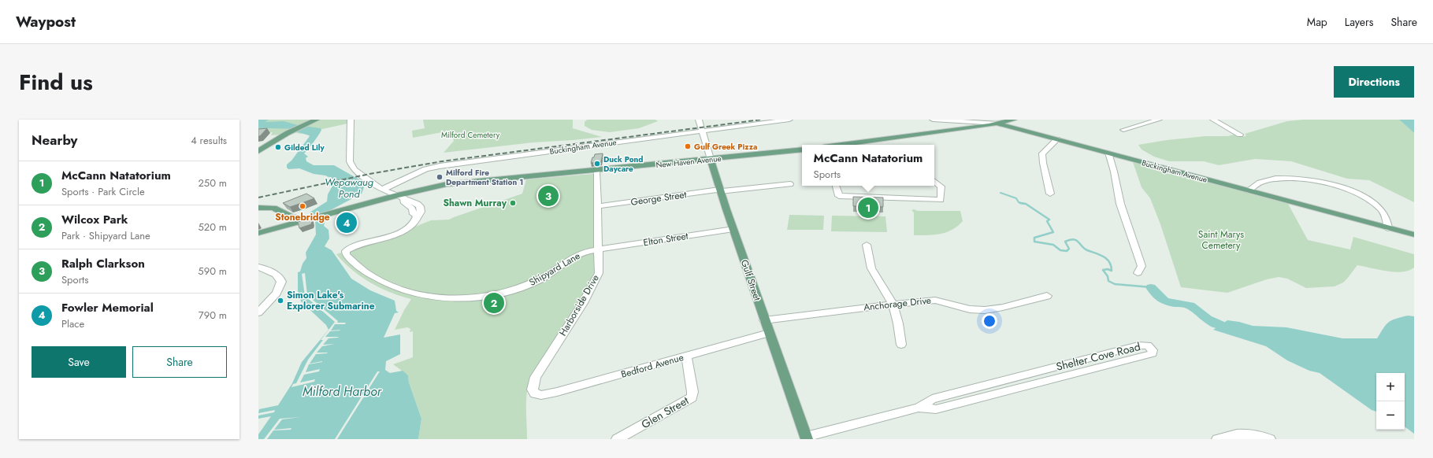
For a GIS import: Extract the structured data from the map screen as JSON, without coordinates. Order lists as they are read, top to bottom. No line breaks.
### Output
{"streets":{"main road":["Buckingham Avenue","New Haven Avenue","Gulf Street"],"street":["George Street","Elton Street","Shipyard Lane","Anchorage Drive","Harborside Drive","Shelter Cove Road","Bedford Avenue","Glen Street"]},"crossings":[["Buckingham Avenue","Gulf Street"],["New Haven Avenue","Shipyard Lane"],["New Haven Avenue","Gulf Street"],["New Haven Avenue","Harborside Drive"],["George Street","Gulf Street"],["George Street","Harborside Drive"],["Elton Street","Shipyard Lane"],["Elton Street","Gulf Street"],["Elton Street","Harborside Drive"],["Shipyard Lane","Harborside Drive"],["Gulf Street","Anchorage Drive"],["Gulf Street","Shelter Cove Road"],["Gulf Street","Bedford Avenue"],["Harborside Drive","Bedford Avenue"],["Bedford Avenue","Glen Street"]],"water":["Wepawaug Pond","Milford Harbor"],"parks":["Milford Cemetery","Saint Marys Cemetery"],"places":["Gulf Greek Pizza","Gilded Lily","Duck Pond Daycare","Milford Fire Department Station 1","Shawn Murray","Stonebridge","Simon Lake's Explorer Submarine"],"page":{"header":"Waypost","nav":["Map","Layers","Share"],"title":"Find us","buttons":["Directions",["Save","Share"]],"heading":["Nearby","4 results"],"popup":["McCann Natatorium","Sports"],"list":[{"mark":"1","name":"McCann Natatorium","note":"Sports · Park Circle","value":"250 m"},{"mark":"2","name":"Wilcox Park","note":"Park · Shipyard Lane","value":"520 m"},{"mark":"3","name":"Ralph Clarkson","note":"Sports","value":"590 m"},{"mark":"4","name":"Fowler Memorial","note":"Place","value":"790 m"}],"pins":["3","1","4","2"],"map_buttons":["+","−"]}}
